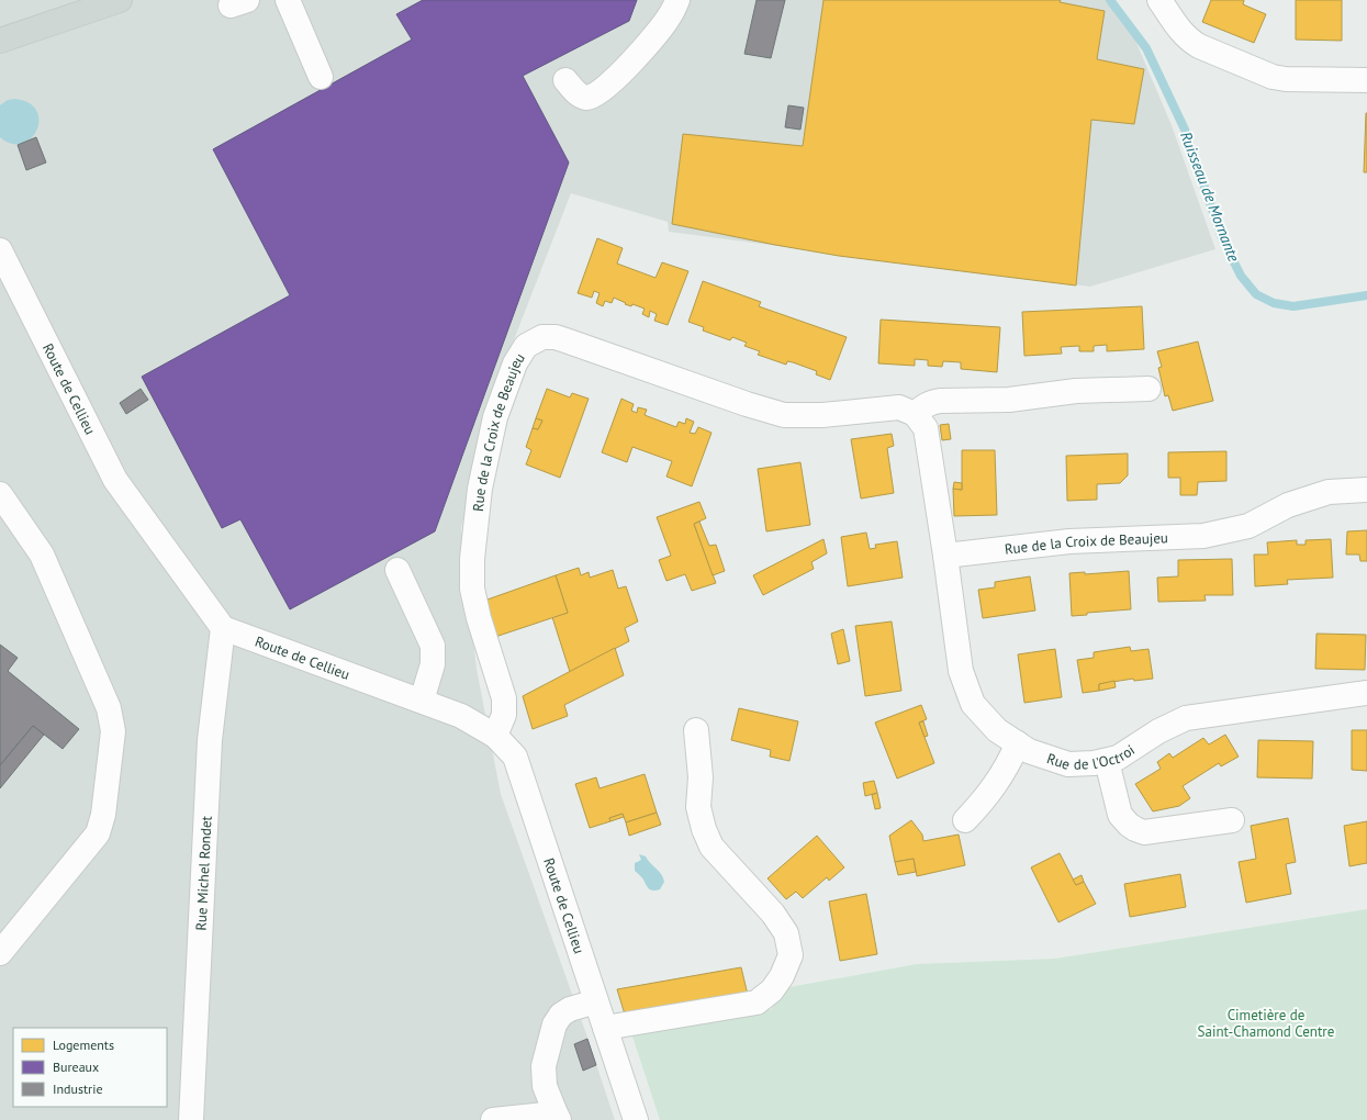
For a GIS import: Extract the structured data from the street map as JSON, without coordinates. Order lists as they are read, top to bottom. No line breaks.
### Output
{"streets":{"street":["Route de Cellieu","Rue de la Croix de Beaujeu","Rue de l'Octroi","Rue Michel Rondet"]},"crossings":[["Route de Cellieu","Rue de la Croix de Beaujeu"],["Route de Cellieu","Rue Michel Rondet"],["Rue de la Croix de Beaujeu","Rue de l'Octroi"]],"water":["Ruisseau de Mornante"],"parks":["Cimetière de Saint-Chamond Centre"],"legend":["Logements","Bureaux","Industrie"]}
